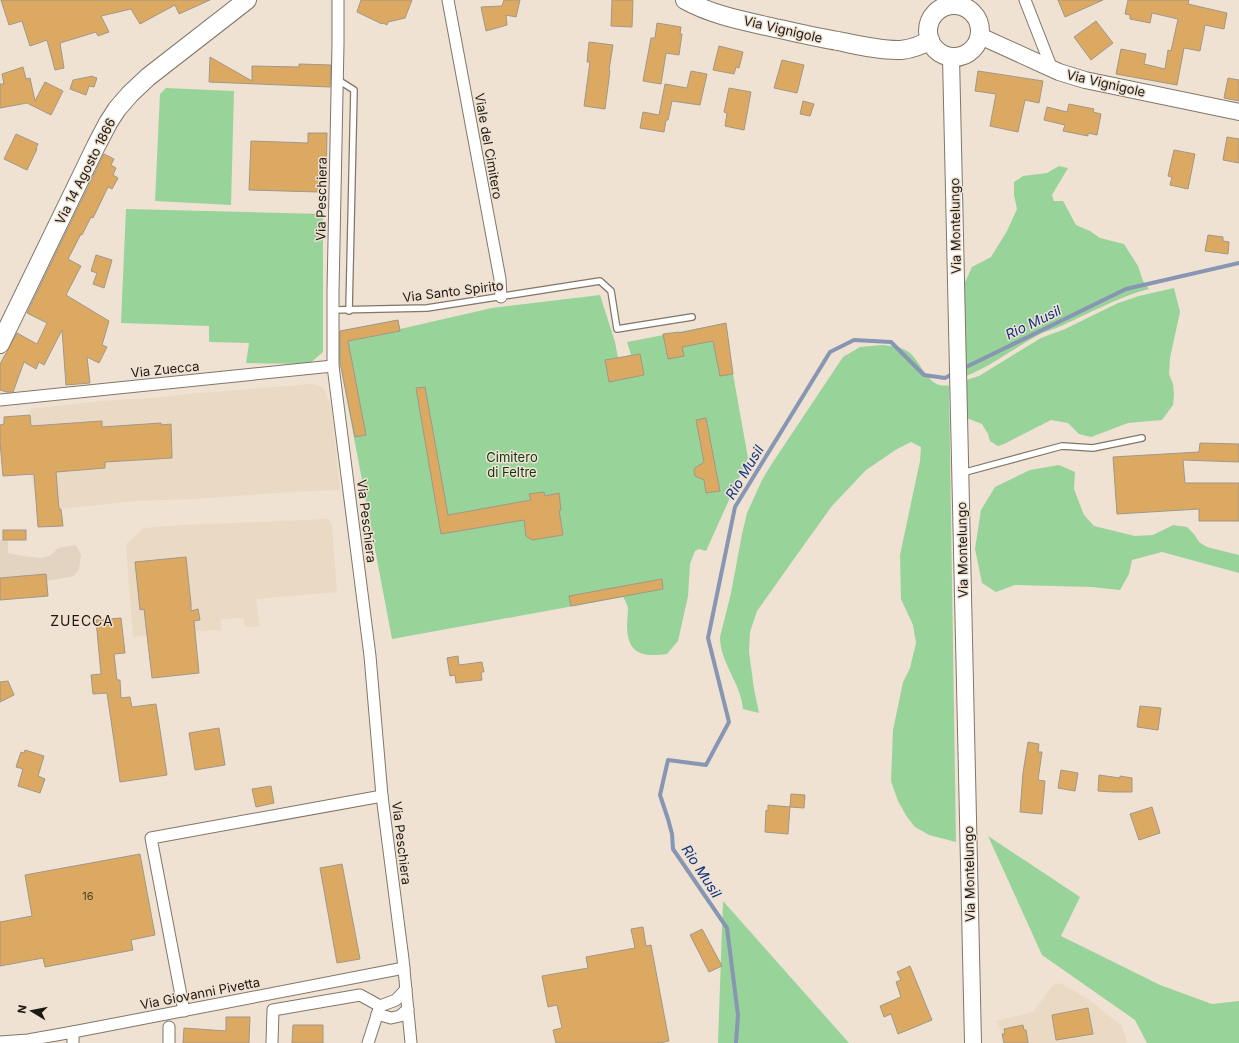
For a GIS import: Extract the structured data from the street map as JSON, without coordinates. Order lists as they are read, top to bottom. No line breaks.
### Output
{"streets":{"main road":["Via Vignigole","Via 14 Agosto 1866"],"street":["Viale del Cimitero","Via Peschiera","Via Montelungo","Via Zuecca","Via Giovanni Pivetta"],"lane":["Via Santo Spirito"]},"crossings":[["Via Vignigole","Via Montelungo"],["Viale del Cimitero","Via Santo Spirito"],["Via Peschiera","Via Santo Spirito"],["Via Peschiera","Via Zuecca"],["Via Peschiera","Via Giovanni Pivetta"]],"districts":["ZUECCA"],"water":["Rio Musil"],"parks":["Cimitero di Feltre"],"house_numbers":["16"],"north":"left"}
